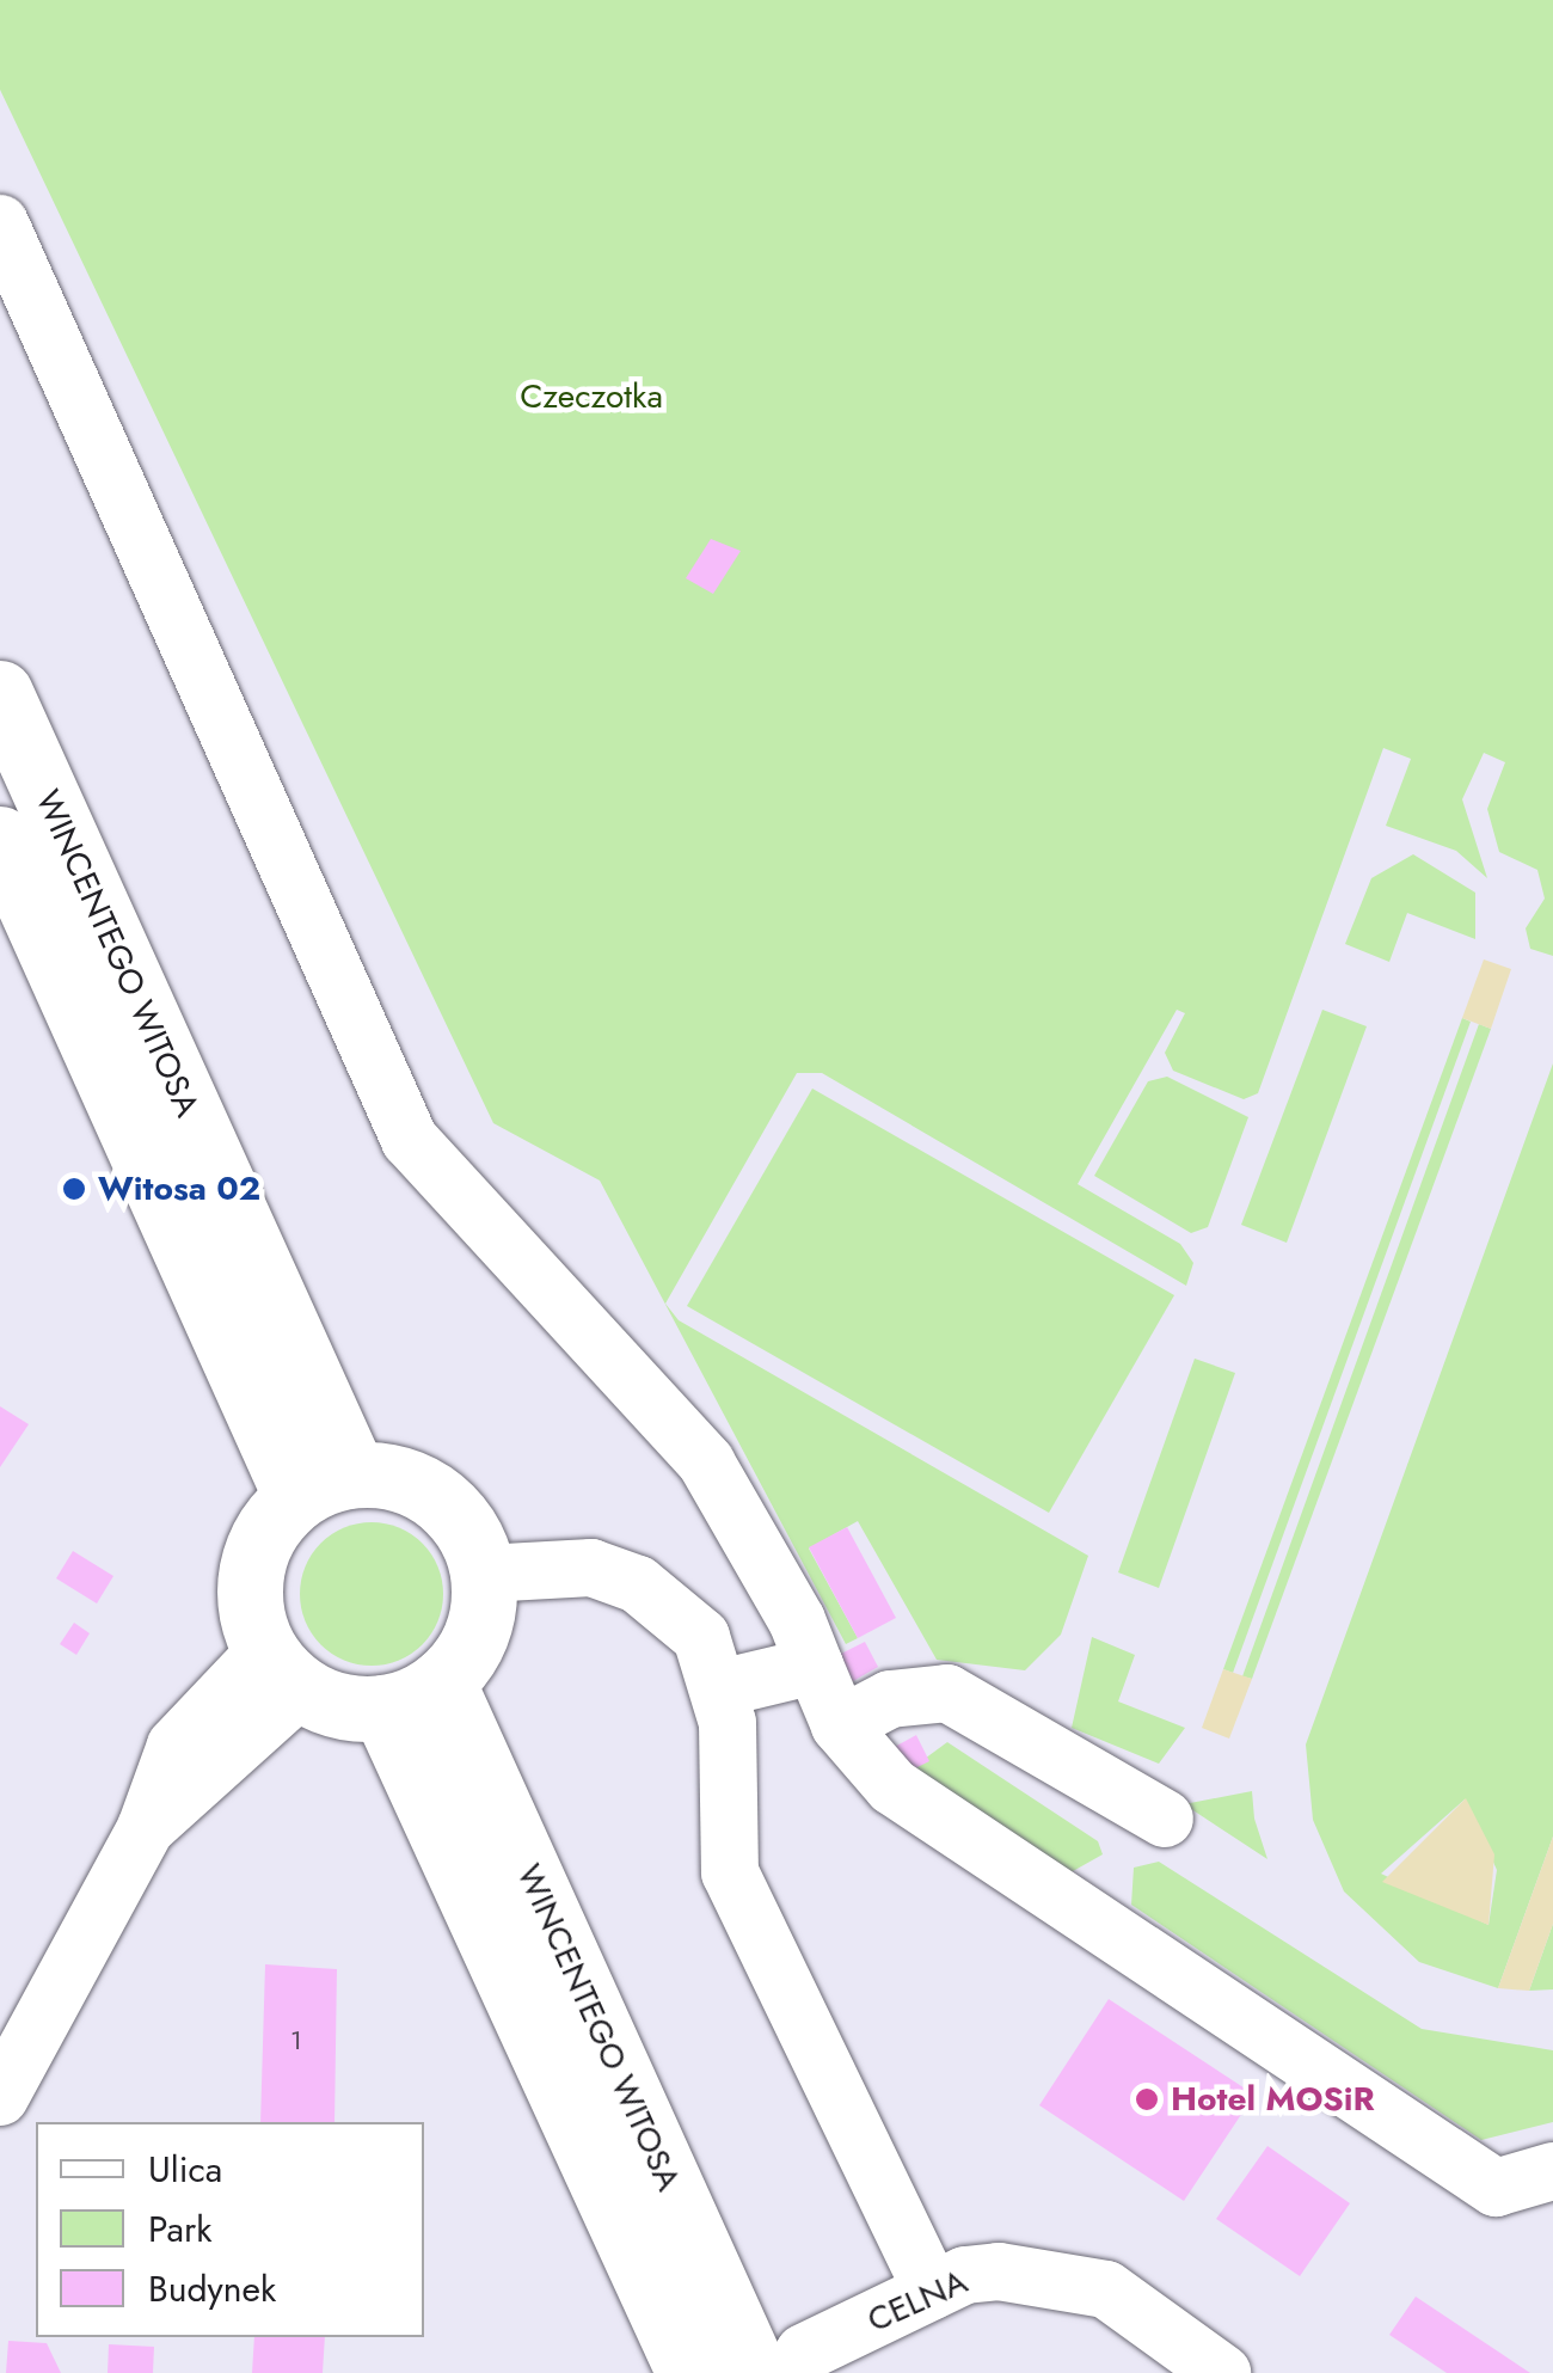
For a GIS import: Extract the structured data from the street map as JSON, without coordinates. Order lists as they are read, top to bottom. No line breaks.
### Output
{"streets":{"main road":["WINCENTEGO WITOSA"],"street":["CELNA"]},"crossings":[["WINCENTEGO WITOSA","CELNA"]],"parks":["Czeczotka"],"places":["Witosa 02","Hotel MOSiR"],"house_numbers":["1"],"legend":["Ulica","Park","Budynek"]}
